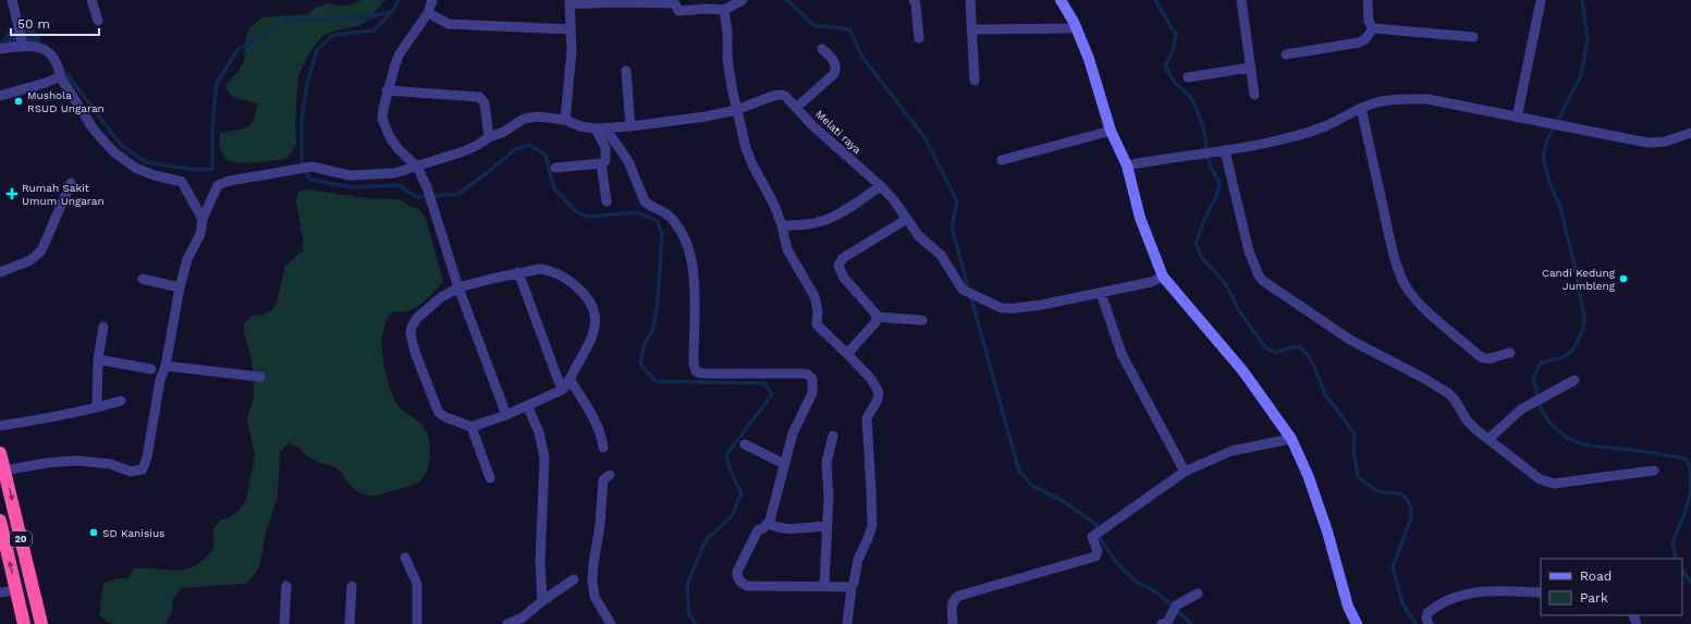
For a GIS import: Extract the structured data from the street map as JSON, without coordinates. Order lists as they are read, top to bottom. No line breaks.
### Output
{"streets":{"highway":["20"],"street":["Melati raya"]},"places":{"other":["Mushola RSUD Ungaran","Candi Kedung Jumbleng","SD Kanisius"],"health":["Rumah Sakit Umum Ungaran"]},"legend":["Road","Park"],"scale_bar":"50 m"}
